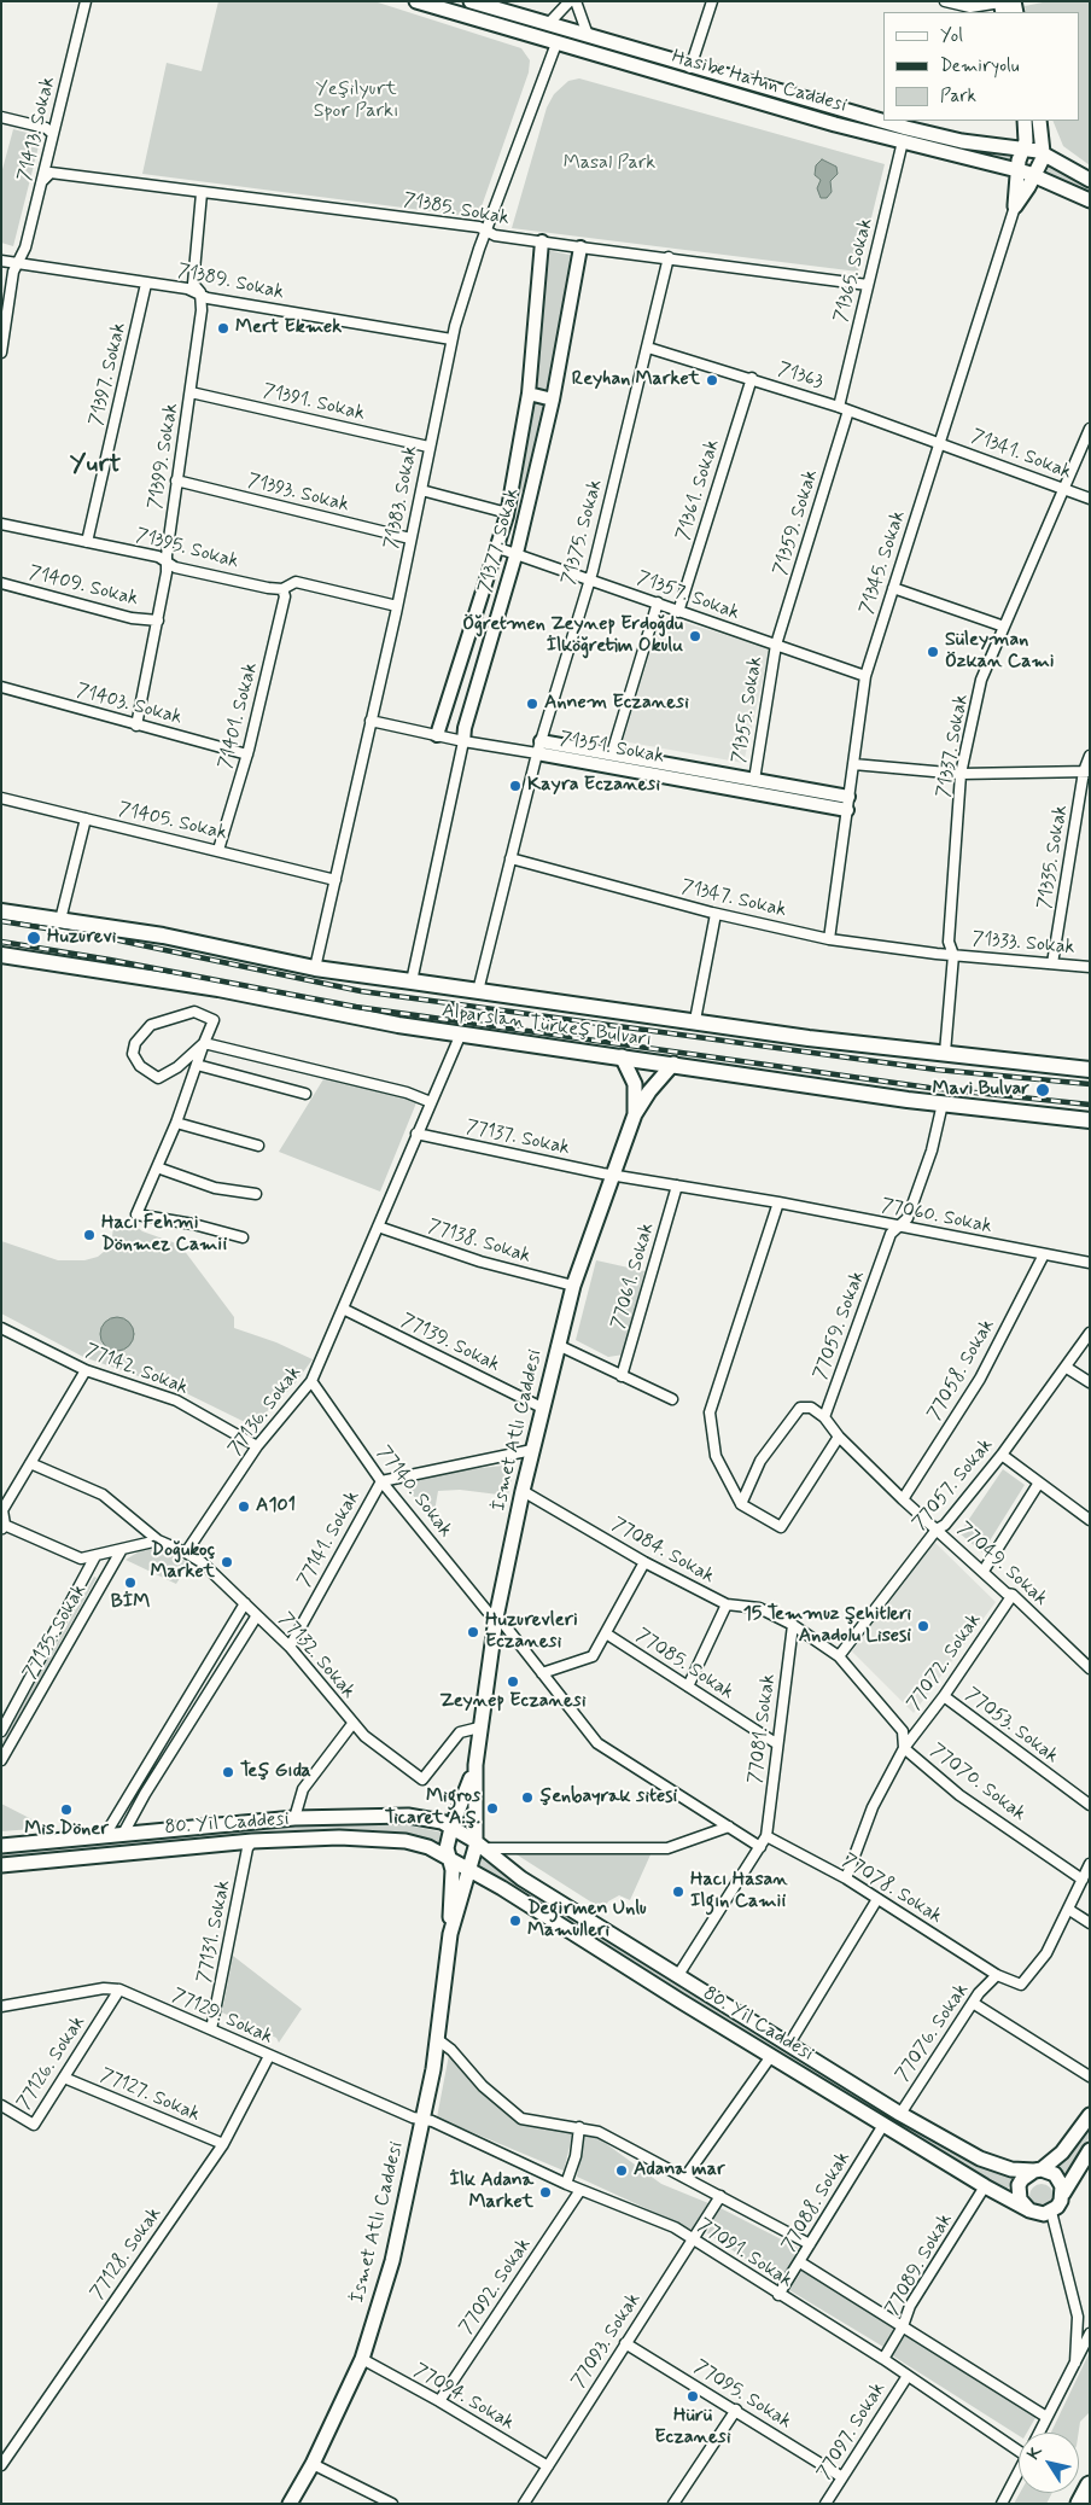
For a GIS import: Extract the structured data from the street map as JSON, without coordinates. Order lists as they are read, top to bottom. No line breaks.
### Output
{"streets":{"main road":["Hasibe Hatun Caddesi","Alparslan Türkeş Bulvarı","İsmet Atlı Caddesi","80. Yıl Caddesi"],"street":["71413. Sokak","71385. Sokak","71365. Sokak","71389. Sokak","71397. Sokak","71363","71391. Sokak","71341. Sokak","71399. Sokak","71361. Sokak","71393. Sokak","71383. Sokak","71359. Sokak","71375. Sokak","71377. Sokak","71395. Sokak","71345. Sokak","71409. Sokak","71357. Sokak","71403. Sokak","71355. Sokak","71401. Sokak","71337. Sokak","71351. Sokak","71405. Sokak","71335. Sokak","71347. Sokak","71333. Sokak","77137. Sokak","77060. Sokak","77138. Sokak","77061. Sokak","77059. Sokak","77139. Sokak","77142. Sokak","77058. Sokak","77136. Sokak","77057. Sokak","77140. Sokak","77141. Sokak","77084. Sokak","77049. Sokak","77135. Sokak","77132. Sokak","77072. Sokak","77085. Sokak","77053. Sokak","77081. Sokak","77070. Sokak","77078. Sokak","77131. Sokak","77129. Sokak","77076. Sokak","77126. Sokak","77127. Sokak","77088. Sokak","77128. Sokak","77091. Sokak","77089. Sokak","77092. Sokak","77093. Sokak","77095. Sokak","77094. Sokak","77097. Sokak"]},"crossings":[["Hasibe Hatun Caddesi","71365. Sokak"],["Hasibe Hatun Caddesi","71383. Sokak"],["71413. Sokak","71385. Sokak"],["71413. Sokak","71389. Sokak"],["71385. Sokak","71365. Sokak"],["71385. Sokak","71399. Sokak"],["71385. Sokak","71383. Sokak"],["71385. Sokak","71375. Sokak"],["71385. Sokak","71377. Sokak"],["71365. Sokak","71363"],["71365. Sokak","71359. Sokak"],["71389. Sokak","71397. Sokak"],["71389. Sokak","71399. Sokak"],["71389. Sokak","71383. Sokak"],["71397. Sokak","71395. Sokak"],["71363","71341. Sokak"],["71363","71361. Sokak"],["71363","71359. Sokak"],["71363","71375. Sokak"],["71363","71345. Sokak"],["71391. Sokak","71399. Sokak"],["71391. Sokak","71383. Sokak"],["71341. Sokak","71345. Sokak"],["71341. Sokak","71337. Sokak"],["71399. Sokak","71393. Sokak"],["71399. Sokak","71395. Sokak"],["71399. Sokak","71409. Sokak"],["71399. Sokak","71403. Sokak"],["71361. Sokak","71357. Sokak"],["71393. Sokak","71383. Sokak"],["71383. Sokak","71395. Sokak"],["71383. Sokak","71351. Sokak"],["71383. Sokak","71405. Sokak"],["71383. Sokak","Alparslan Türkeş Bulvarı"],["71359. Sokak","71357. Sokak"],["71359. Sokak","71355. Sokak"],["71375. Sokak","71357. Sokak"],["71375. Sokak","71351. Sokak"],["71375. Sokak","71347. Sokak"],["71375. Sokak","Alparslan Türkeş Bulvarı"],["71377. Sokak","71357. Sokak"],["71377. Sokak","71351. Sokak"],["71377. Sokak","Alparslan Türkeş Bulvarı"],["71395. Sokak","71401. Sokak"],["71345. Sokak","71357. Sokak"],["71345. Sokak","71351. Sokak"],["71345. Sokak","71347. Sokak"],["71357. Sokak","71355. Sokak"],["71403. Sokak","71401. Sokak"],["71355. Sokak","71351. Sokak"],["71401. Sokak","71405. Sokak"],["71337. Sokak","71347. Sokak"],["71337. Sokak","71333. Sokak"],["71337. Sokak","Alparslan Türkeş Bulvarı"],["71335. Sokak","71333. Sokak"],["71347. Sokak","71333. Sokak"],["Alparslan Türkeş Bulvarı","77059. Sokak"],["Alparslan Türkeş Bulvarı","77136. Sokak"],["77137. Sokak","77060. Sokak"],["77137. Sokak","77061. Sokak"],["77137. Sokak","77136. Sokak"],["77137. Sokak","İsmet Atlı Caddesi"],["77060. Sokak","77061. Sokak"],["77060. Sokak","77059. Sokak"],["77060. Sokak","77058. Sokak"],["77138. Sokak","77136. Sokak"],["77138. Sokak","İsmet Atlı Caddesi"],["77139. Sokak","77136. Sokak"],["77139. Sokak","İsmet Atlı Caddesi"],["77142. Sokak","77136. Sokak"],["77058. Sokak","77049. Sokak"],["77136. Sokak","77140. Sokak"],["77136. Sokak","77132. Sokak"],["İsmet Atlı Caddesi","77140. Sokak"],["İsmet Atlı Caddesi","77084. Sokak"],["İsmet Atlı Caddesi","77132. Sokak"],["İsmet Atlı Caddesi","80. Yıl Caddesi"],["İsmet Atlı Caddesi","77129. Sokak"],["İsmet Atlı Caddesi","77091. Sokak"],["İsmet Atlı Caddesi","77094. Sokak"],["77057. Sokak","77049. Sokak"],["77057. Sokak","77070. Sokak"],["77140. Sokak","77141. Sokak"],["77141. Sokak","77132. Sokak"],["77084. Sokak","77081. Sokak"],["77084. Sokak","77070. Sokak"],["77049. Sokak","77072. Sokak"],["77072. Sokak","77053. Sokak"],["77072. Sokak","77070. Sokak"],["77072. Sokak","77078. Sokak"],["77085. Sokak","77081. Sokak"],["77081. Sokak","77070. Sokak"],["77081. Sokak","77078. Sokak"],["80. Yıl Caddesi","77131. Sokak"],["80. Yıl Caddesi","77076. Sokak"],["80. Yıl Caddesi","77088. Sokak"],["80. Yıl Caddesi","77089. Sokak"],["77078. Sokak","77076. Sokak"],["77131. Sokak","77129. Sokak"],["77129. Sokak","77126. Sokak"],["77129. Sokak","77128. Sokak"],["77129. Sokak","77091. Sokak"],["77126. Sokak","77127. Sokak"],["77127. Sokak","77128. Sokak"],["77088. Sokak","77091. Sokak"],["77091. Sokak","77089. Sokak"],["77091. Sokak","77092. Sokak"],["77091. Sokak","77093. Sokak"],["77091. Sokak","77097. Sokak"],["77092. Sokak","77094. Sokak"],["77093. Sokak","77095. Sokak"],["77093. Sokak","77094. Sokak"],["77095. Sokak","77097. Sokak"]],"districts":["Yurt"],"parks":["Yeşilyurt Spor Parkı","Masal Park"],"places":["Mert Ekmek","Reyhan Market","Öğretmen Zeynep Erdoğdu İlköğretim Okulu","Süleyman Özkan Cami","Annem Eczanesi","Kayra Eczanesi","Huzurevi","Mavi Bulvar","Hacı Fehmi Dönmez Camii","A101","Doğukoç Market","BİM","15 Temmuz Şehitleri Anadolu Lisesi","Huzurevleri Eczanesi","Zeynep Eczanesi","Teş Gıda","şenbayrak sitesi","Migros Ticaret A.Ş.","Mis Döner","Hacı Hasan Ilgın Camii","Degirmen Unlu Mamulleri","Adana mar","İlk Adana Market","Hürü Eczanesi"],"legend":["Yol","Demiryolu","Park"],"north":"top left"}
